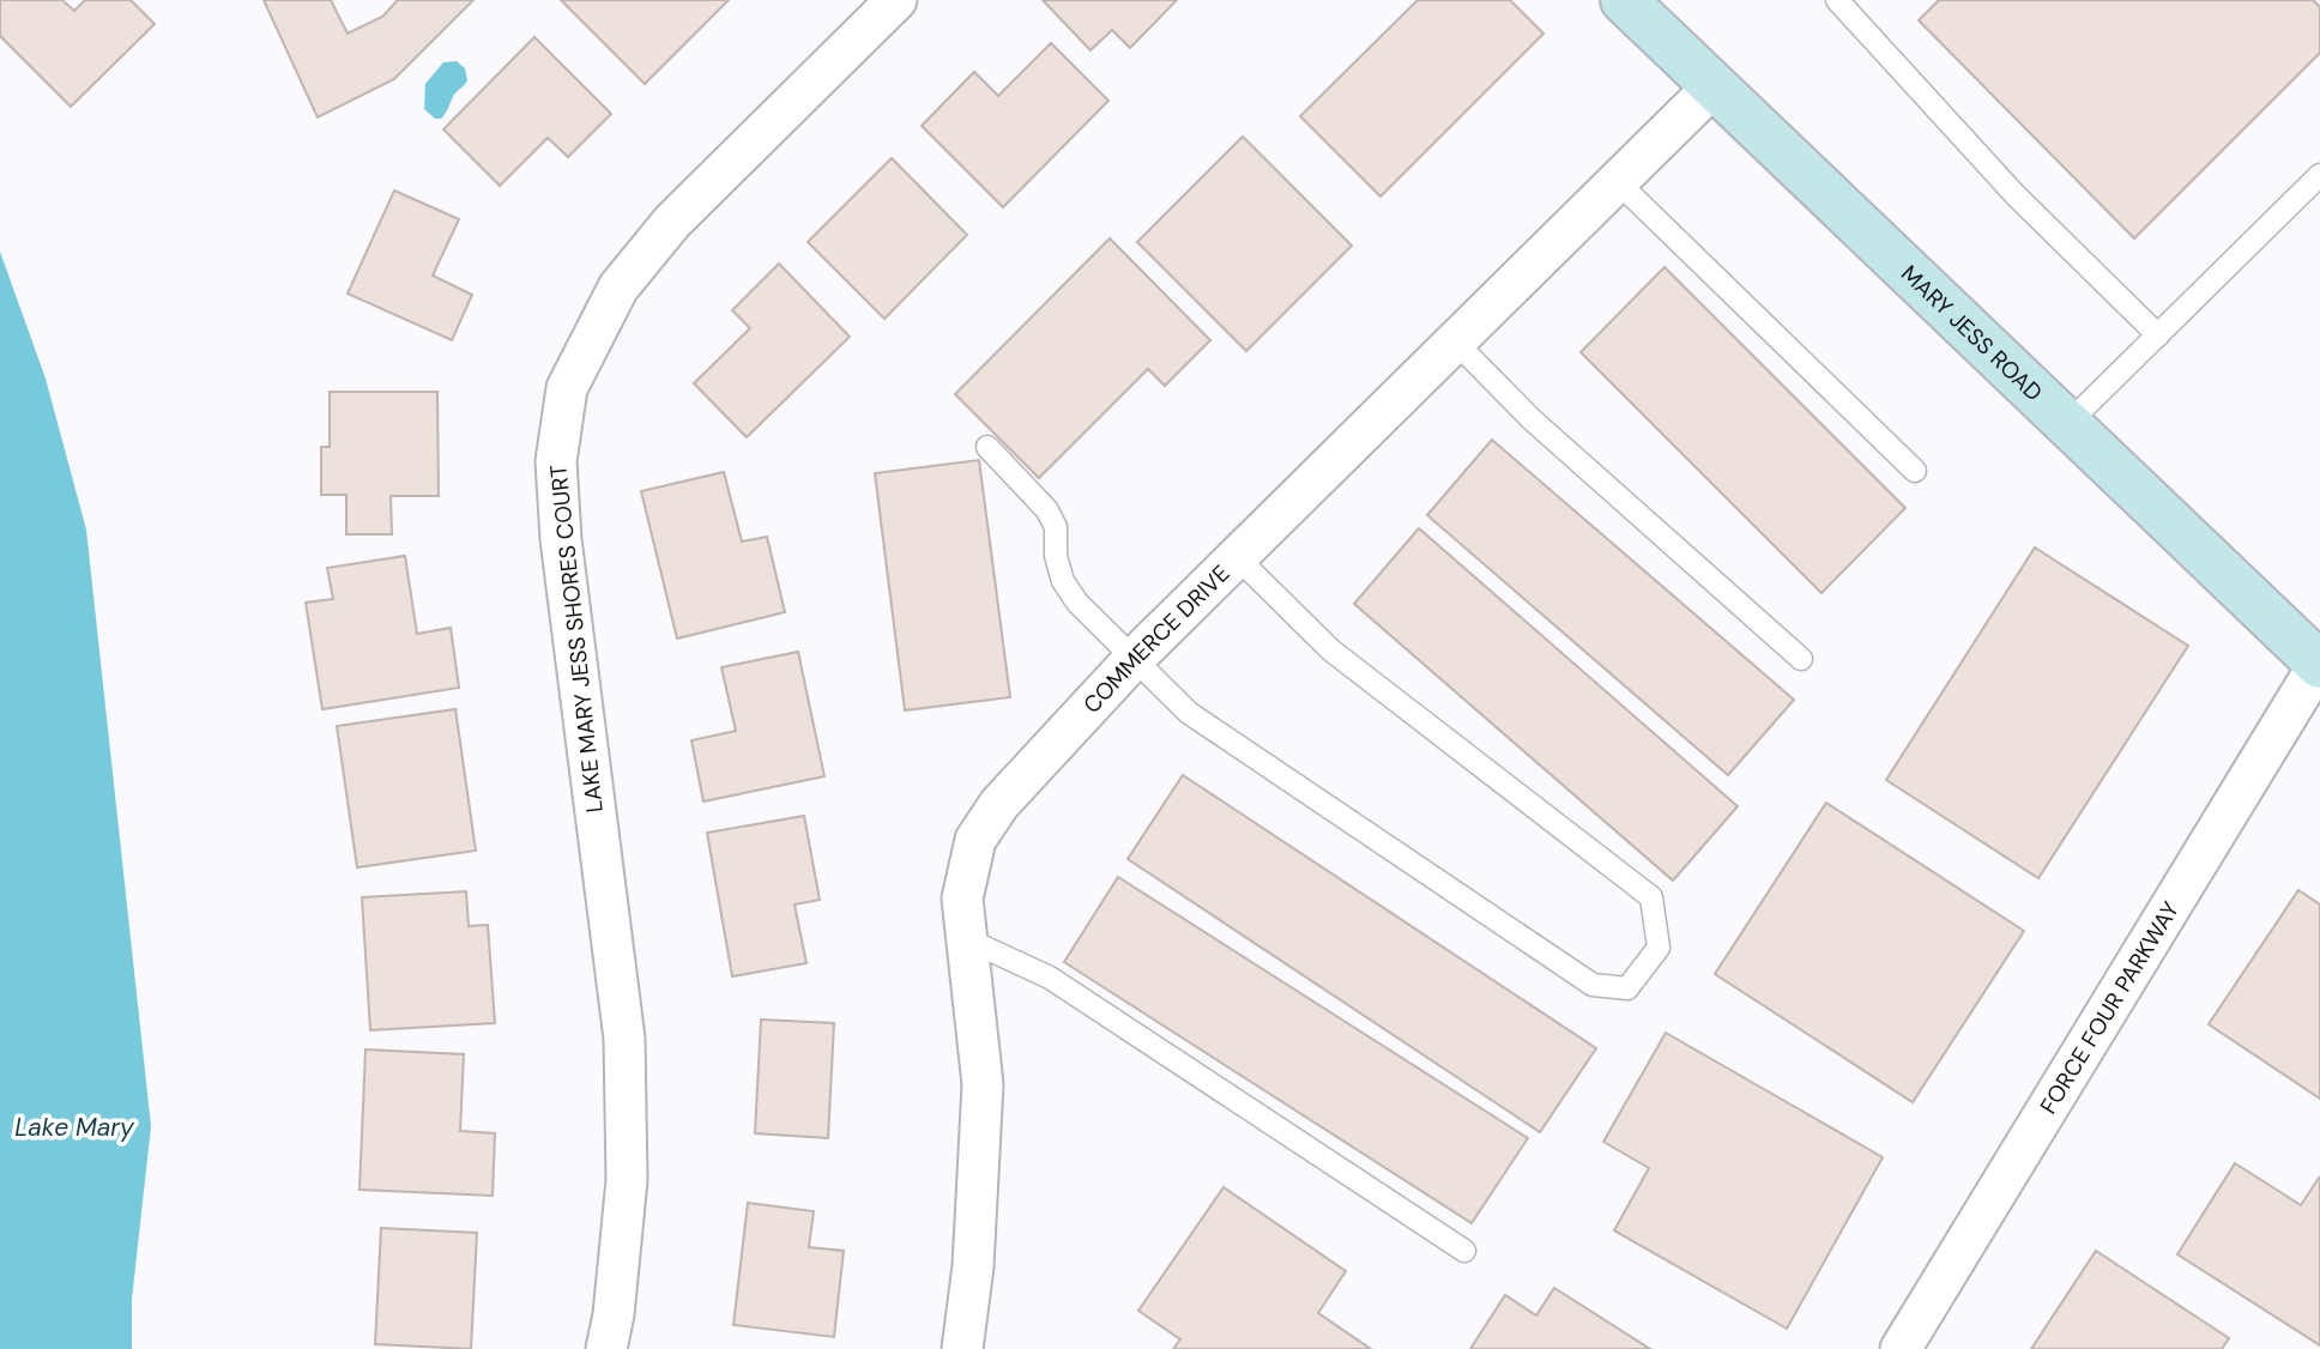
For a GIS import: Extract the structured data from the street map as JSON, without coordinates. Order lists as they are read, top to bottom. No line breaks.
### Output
{"streets":{"street":["MARY JESS ROAD","LAKE MARY JESS SHORES COURT","COMMERCE DRIVE","FORCE FOUR PARKWAY"]},"crossings":[["MARY JESS ROAD","COMMERCE DRIVE"],["MARY JESS ROAD","FORCE FOUR PARKWAY"]],"water":["Lake Mary"]}
